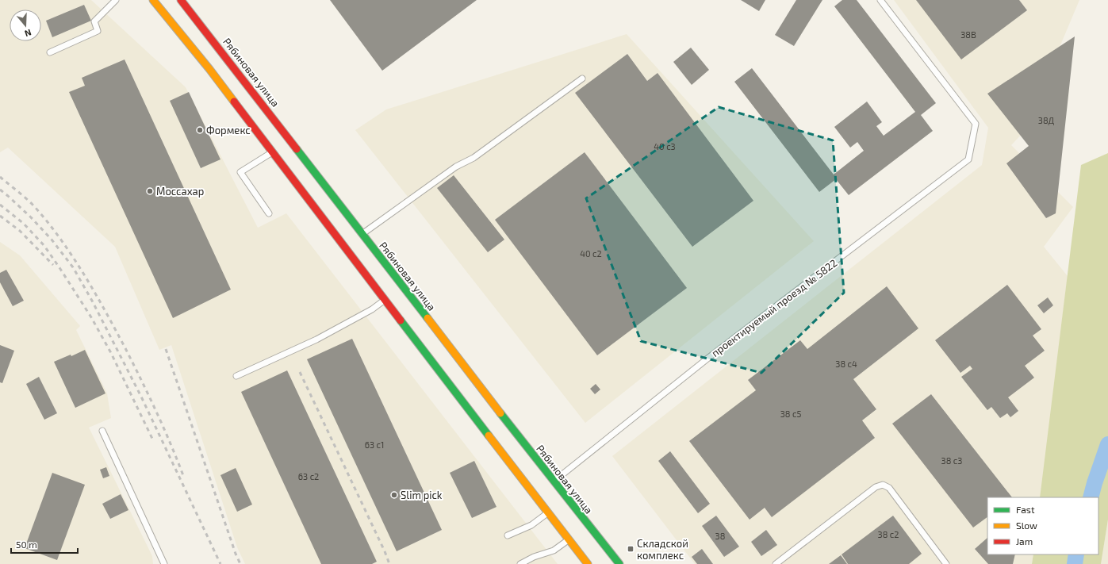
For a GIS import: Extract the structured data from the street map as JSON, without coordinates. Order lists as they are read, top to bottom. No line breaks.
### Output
{"streets":{"main road":["Рябиновая улица"],"lane":["проектируемый проезд № 5822"]},"crossings":[["Рябиновая улица","проектируемый проезд № 5822"]],"places":{"other":["Формекс","Моссахар","Slim pick"],"transit":["Складской комплекс"]},"house_numbers":["38В","38Д","40 с3","40 с2","38 с4","38 с5","63 с1","38 с3","63 с2","38 с2","38"],"legend":["Fast","Slow","Jam"],"scale_bar":"50 m","north":"bottom"}
